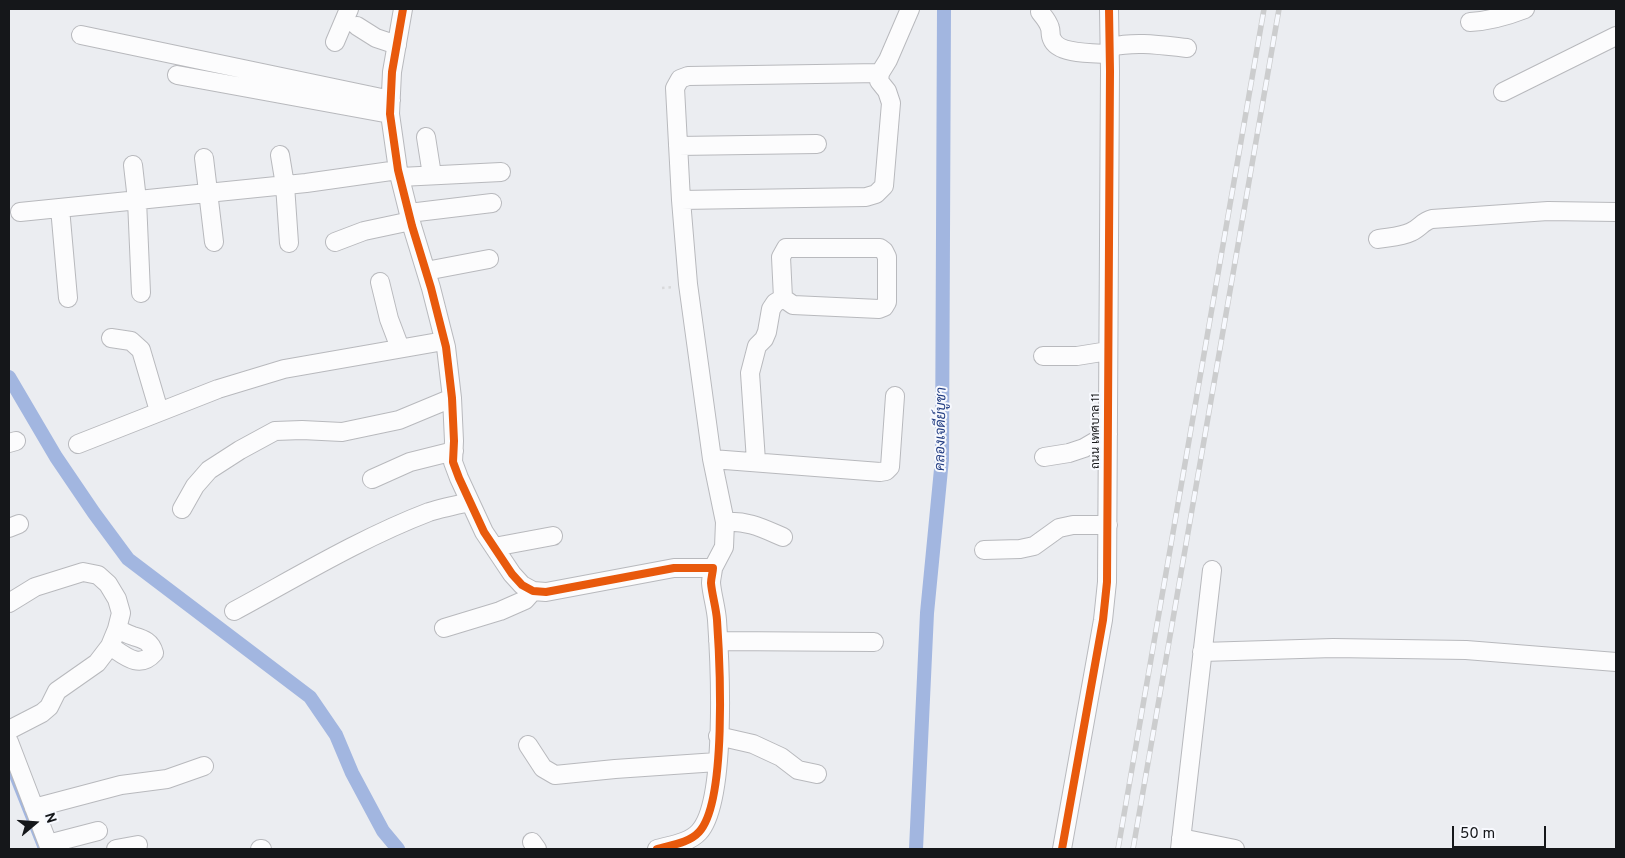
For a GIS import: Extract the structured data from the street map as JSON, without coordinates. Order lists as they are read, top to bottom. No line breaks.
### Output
{"streets":{"street":["ถนน เทศบาล 11"]},"water":["คลองเจดีย์บูชา"],"scale_bar":"50 m","north":"right"}
